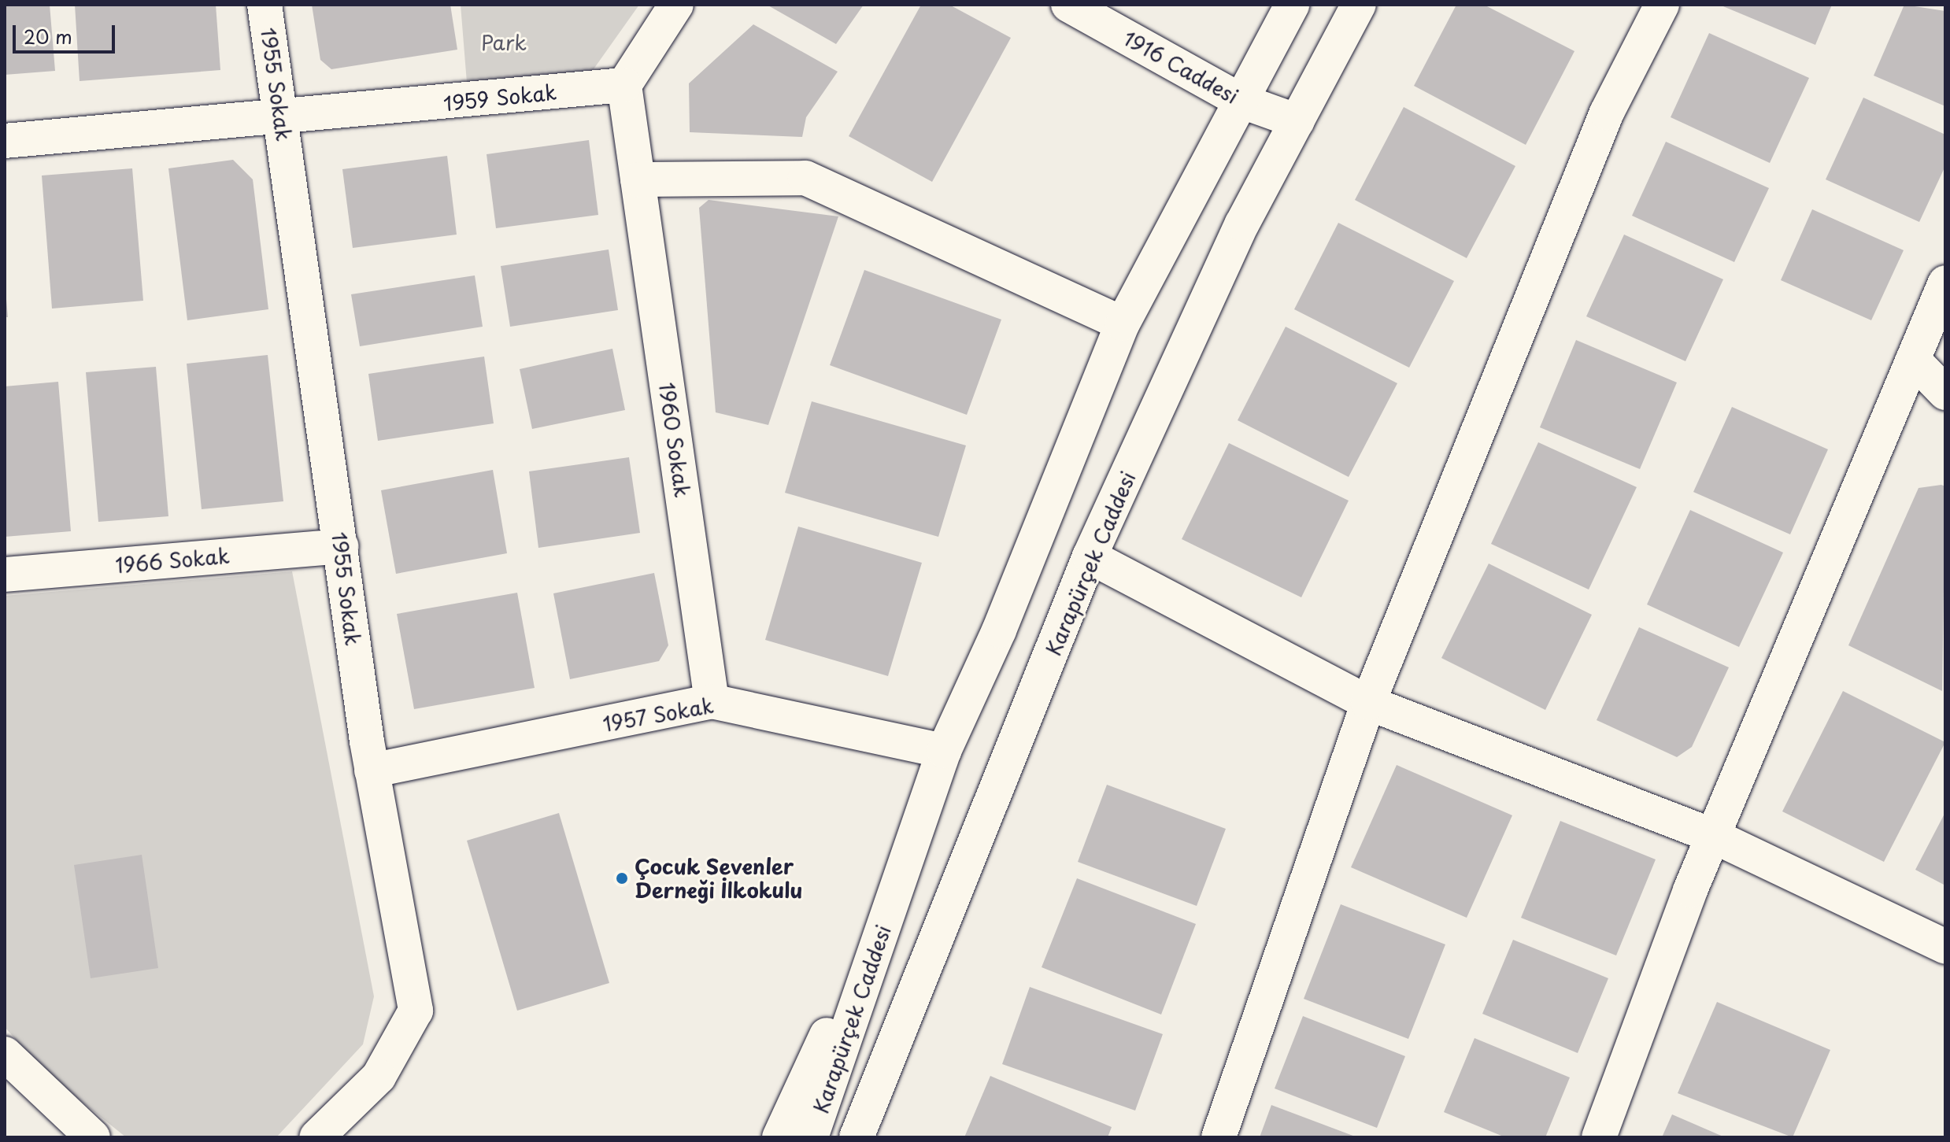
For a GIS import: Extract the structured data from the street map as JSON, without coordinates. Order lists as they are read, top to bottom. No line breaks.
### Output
{"streets":{"street":["1916 Caddesi","1955 Sokak","1959 Sokak","1960 Sokak","1966 Sokak","Karapürçek Caddesi","1957 Sokak"]},"crossings":[["1916 Caddesi","Karapürçek Caddesi"],["1955 Sokak","1959 Sokak"],["1955 Sokak","1966 Sokak"],["1955 Sokak","1957 Sokak"],["1959 Sokak","1960 Sokak"],["1960 Sokak","1957 Sokak"],["Karapürçek Caddesi","1957 Sokak"]],"parks":["Park"],"places":["Çocuk Sevenler Derneği İlkokulu"],"scale_bar":"20 m"}
